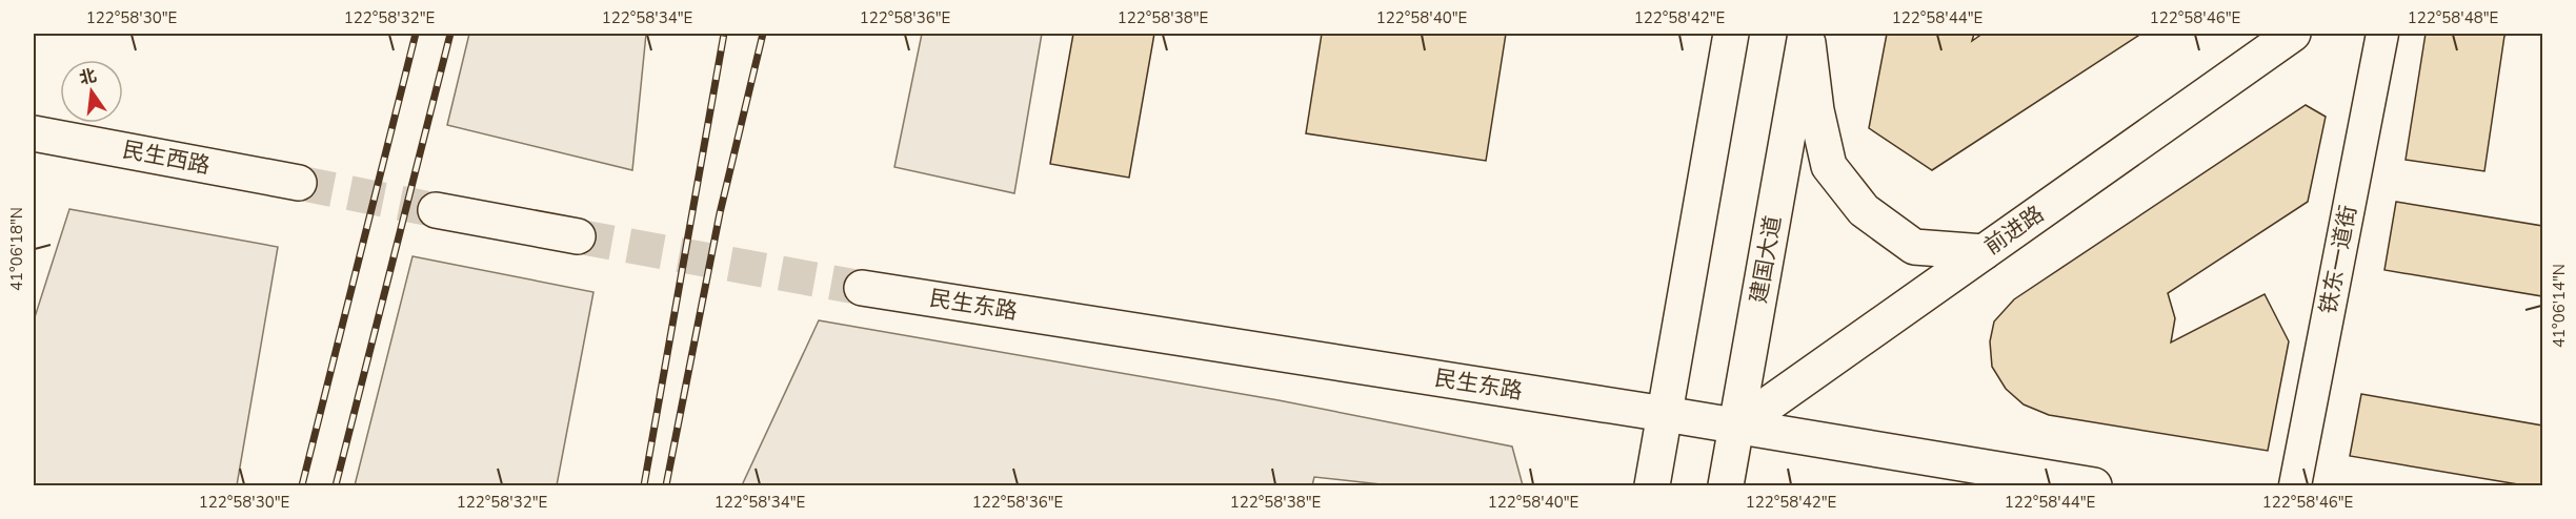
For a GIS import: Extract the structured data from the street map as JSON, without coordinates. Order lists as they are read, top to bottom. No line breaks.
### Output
{"streets":{"main road":["民生西路","前进路","建国大道","民生东路"],"street":["铁东一道街"]},"crossings":[["前进路","建国大道"],["前进路","民生东路"],["建国大道","民生东路"]],"north":"top","coordinates":["122°58'30\"E","122°58'32\"E","122°58'34\"E","122°58'36\"E","122°58'38\"E","122°58'40\"E","122°58'42\"E","122°58'44\"E","122°58'46\"E","122°58'48\"E","41°06'18\"N","41°06'14\"N"]}
